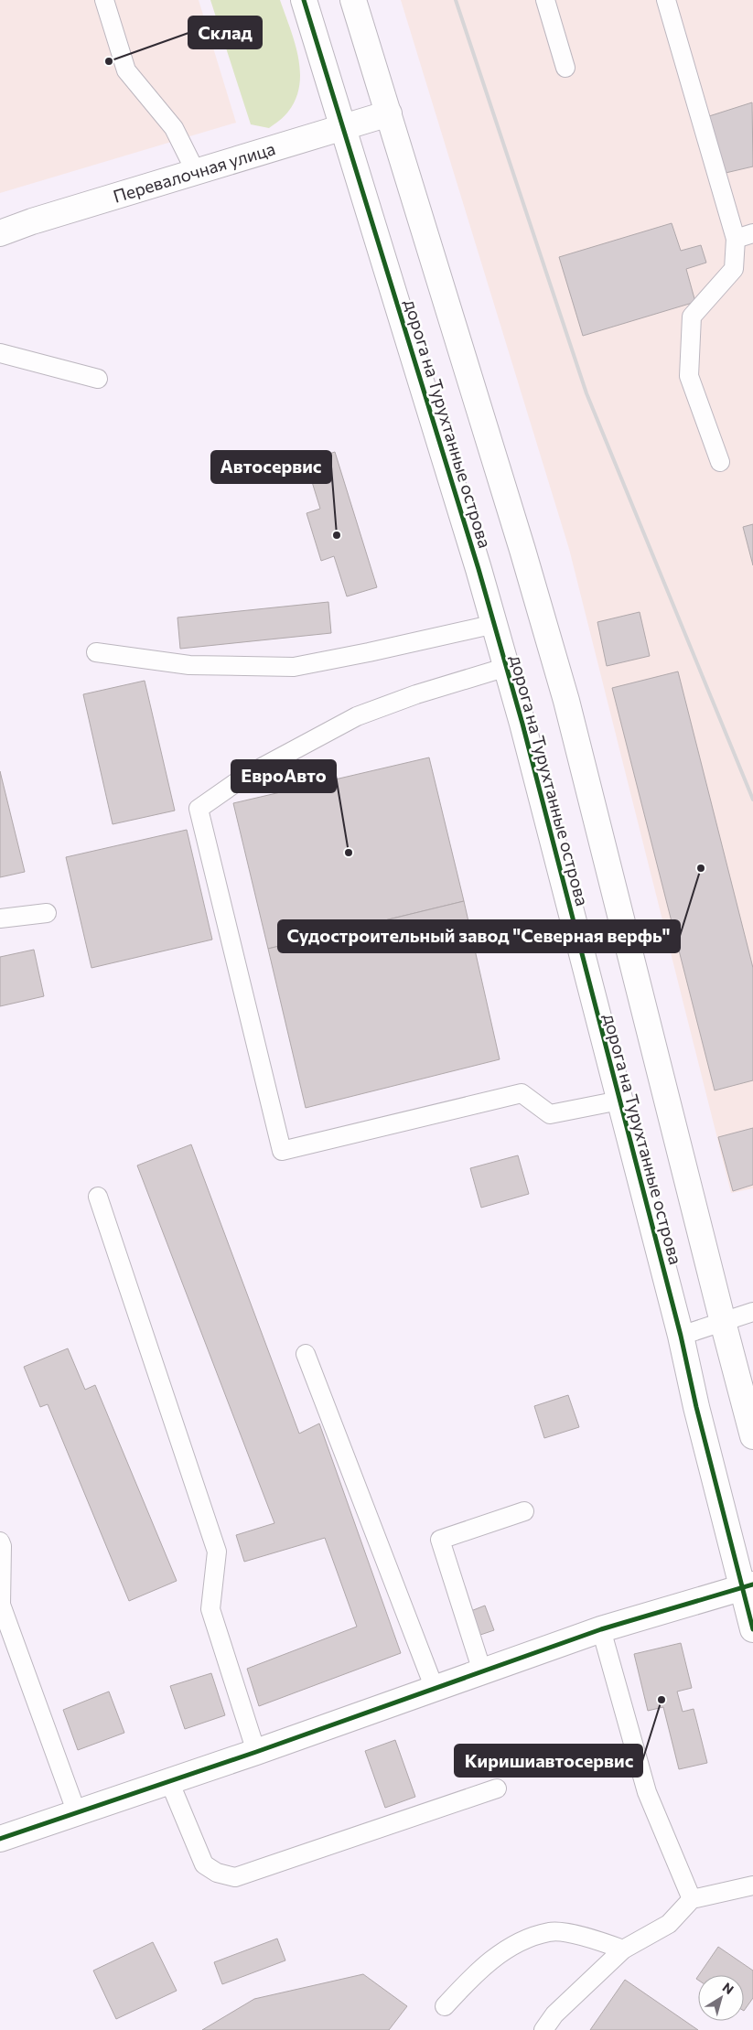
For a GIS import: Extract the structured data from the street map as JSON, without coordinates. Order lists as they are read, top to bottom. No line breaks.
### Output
{"streets":{"street":["Перевалочная улица","дорога на Турухтанные острова"]},"crossings":[["Перевалочная улица","дорога на Турухтанные острова"]],"places":["Склад","Автосервис","ЕвроАвто","Судостроительный завод \"Северная верфь\"","Киришиавтосервис"],"north":"top right"}
